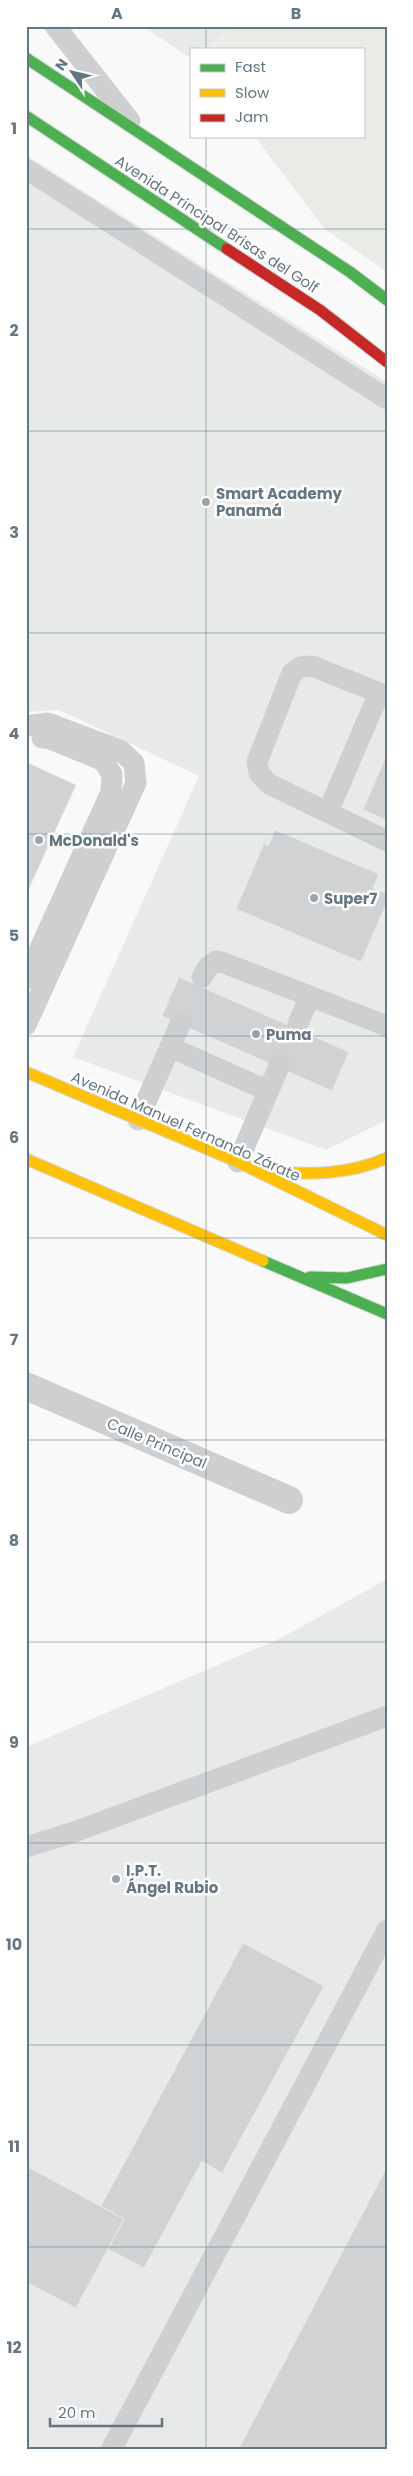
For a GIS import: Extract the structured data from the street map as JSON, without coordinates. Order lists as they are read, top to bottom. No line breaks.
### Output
{"streets":{"main road":["Avenida Principal Brisas del Golf","Avenida Manuel Fernando Zárate"],"street":["Calle Principal"]},"places":["Smart Academy Panamá","McDonald's","Super7","Puma","I.P.T. Ángel Rubio"],"legend":["Fast","Slow","Jam"],"scale_bar":"20 m","north":"top left","grid":{"columns":["A","B"],"rows":["1","2","3","4","5","6","7","8","9","10","11","12"]}}
